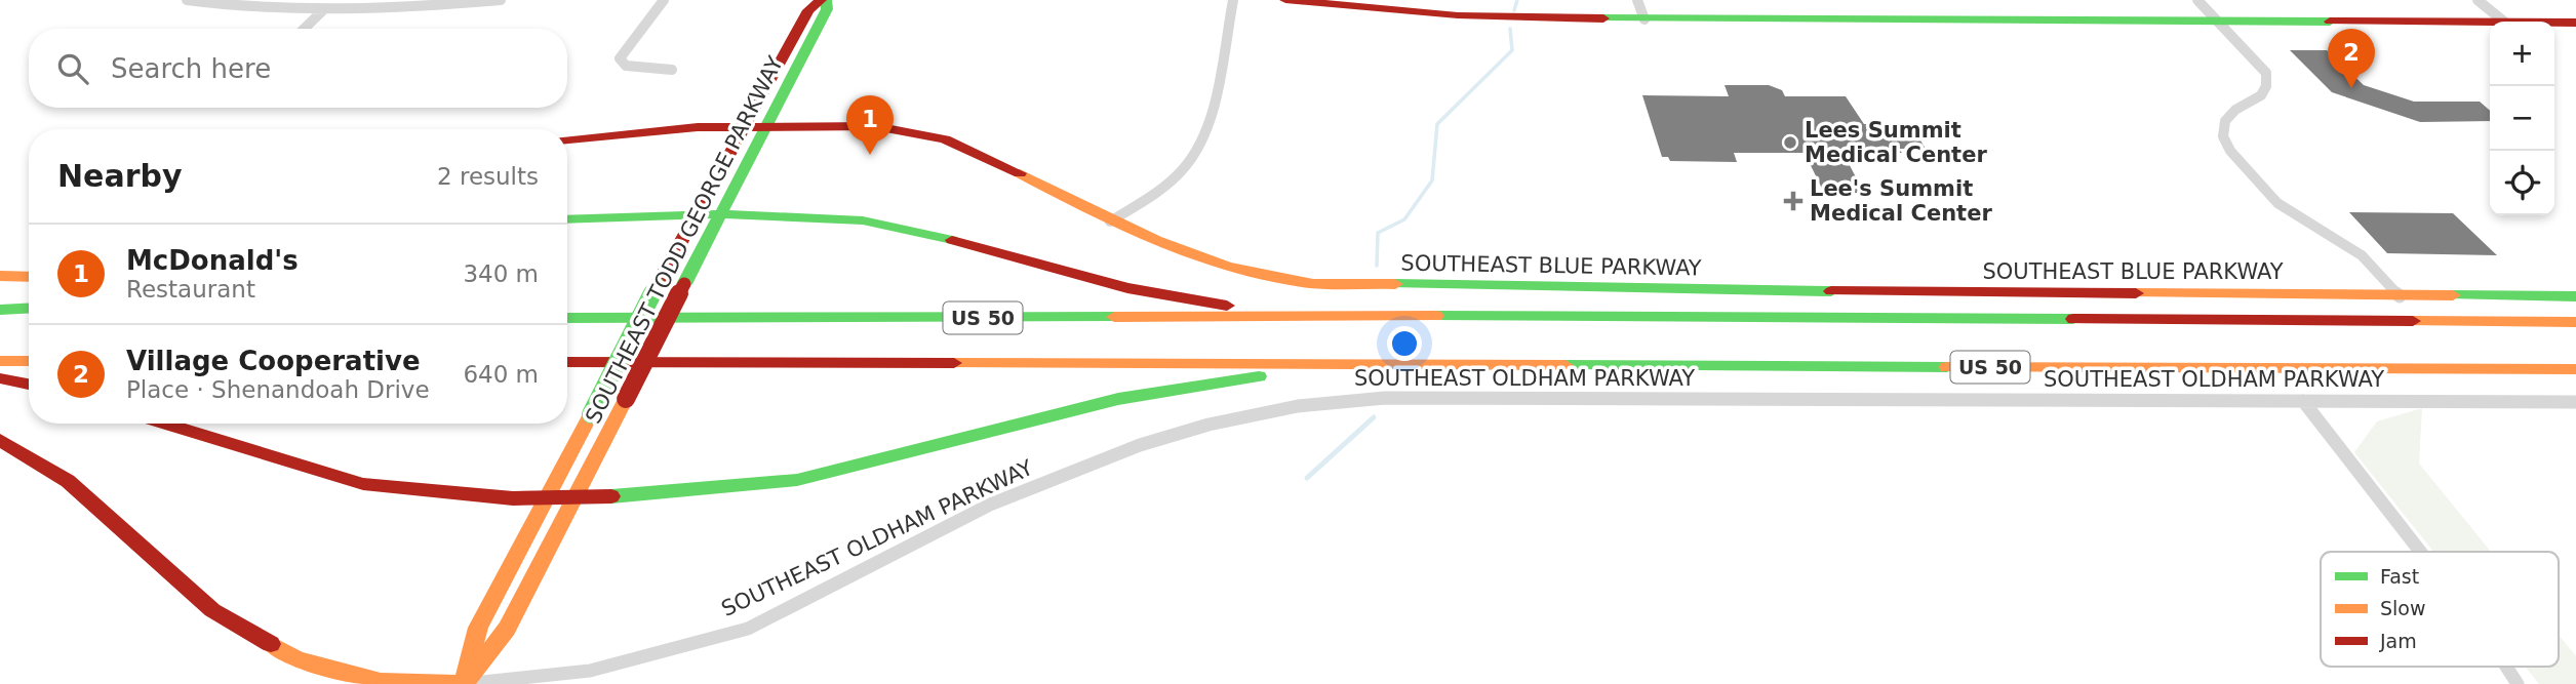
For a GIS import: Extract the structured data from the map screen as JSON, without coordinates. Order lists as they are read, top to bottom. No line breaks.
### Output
{"streets":{"main road":["SOUTHEAST TODD GEORGE PARKWAY","SOUTHEAST BLUE PARKWAY","US 50","SOUTHEAST OLDHAM PARKWAY"]},"crossings":[["SOUTHEAST TODD GEORGE PARKWAY","SOUTHEAST BLUE PARKWAY"],["SOUTHEAST TODD GEORGE PARKWAY","SOUTHEAST OLDHAM PARKWAY"]],"places":{"other":["Lees Summit Medical Center"],"health":["Lee's Summit Medical Center"]},"legend":["Fast","Slow","Jam"],"page":{"map_buttons":["+","−"],"pins":["2","1"],"search":"Search here","heading":["Nearby","2 results"],"list":[{"mark":"1","name":"McDonald's","note":"Restaurant","value":"340 m"},{"mark":"2","name":"Village Cooperative","note":"Place · Shenandoah Drive","value":"640 m"}]}}
